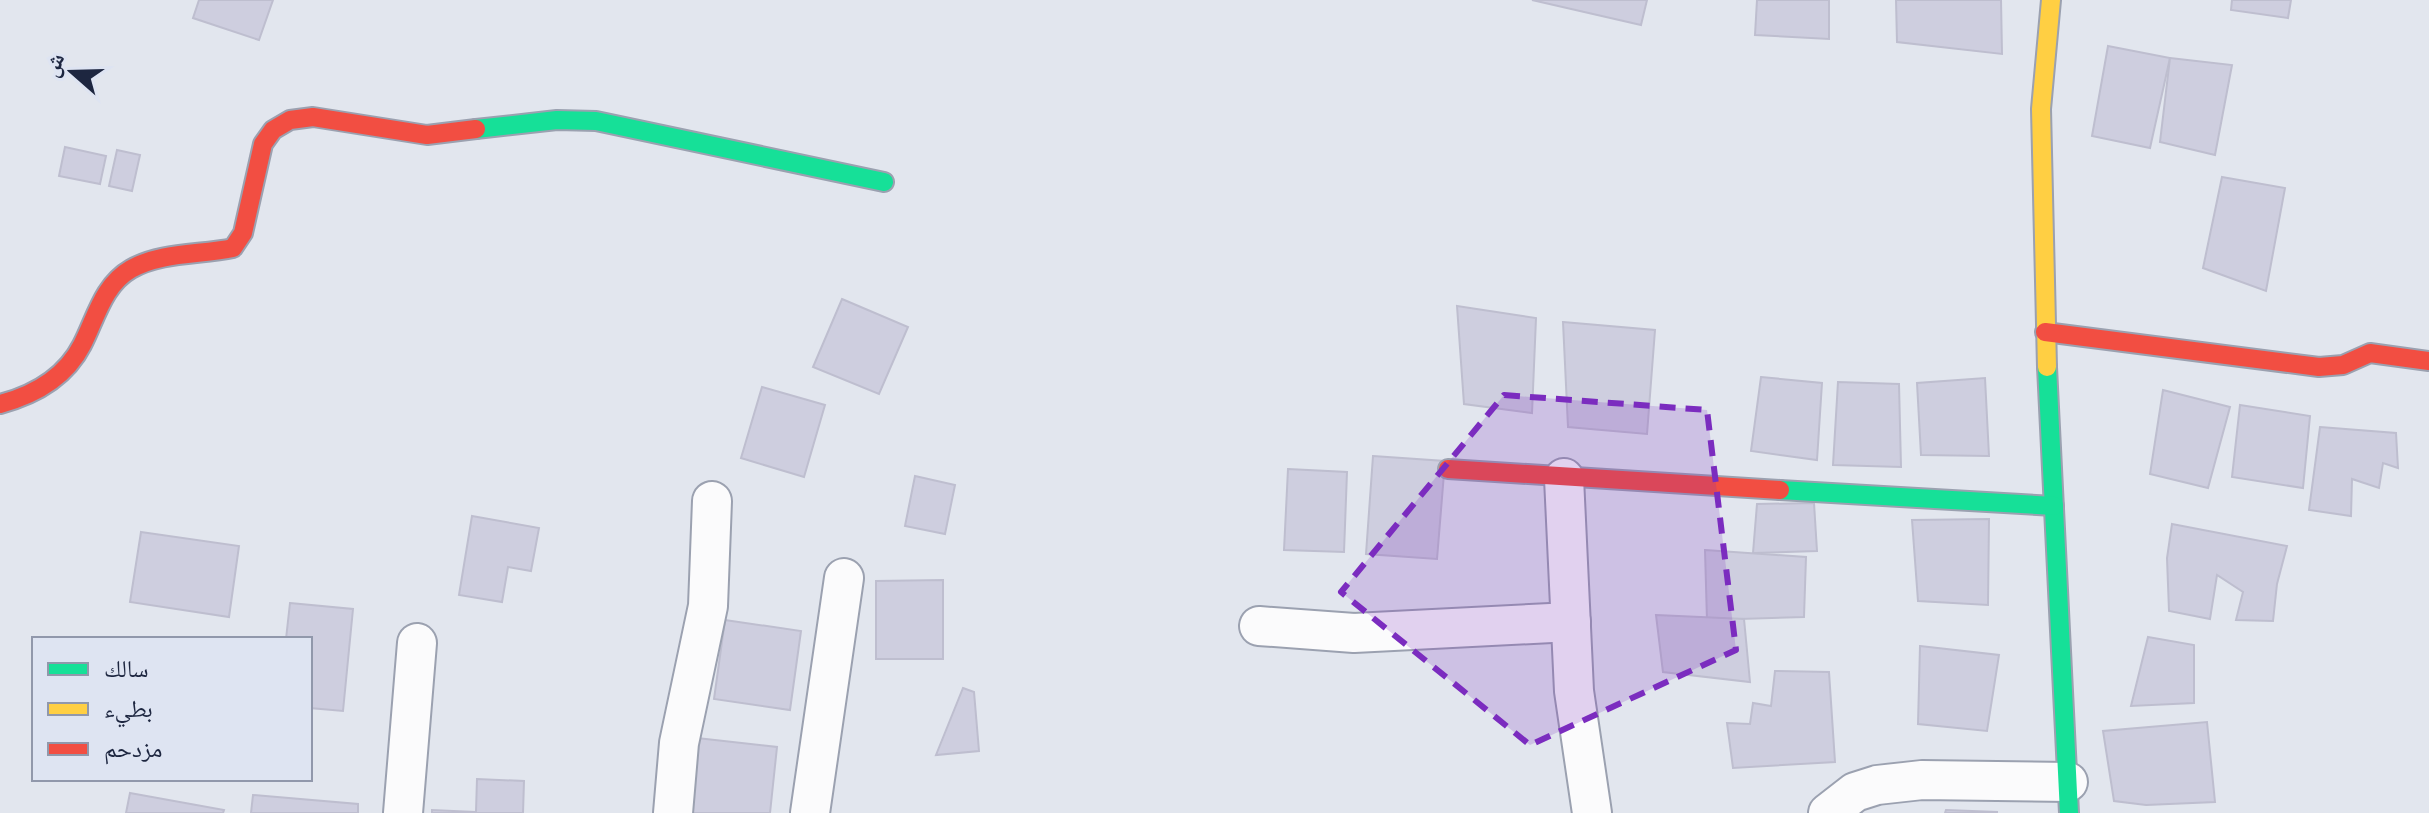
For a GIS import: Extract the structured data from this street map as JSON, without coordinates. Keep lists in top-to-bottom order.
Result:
{
  "legend": ["سالك", "بطيء", "مزدحم"],
  "north": "left"
}
